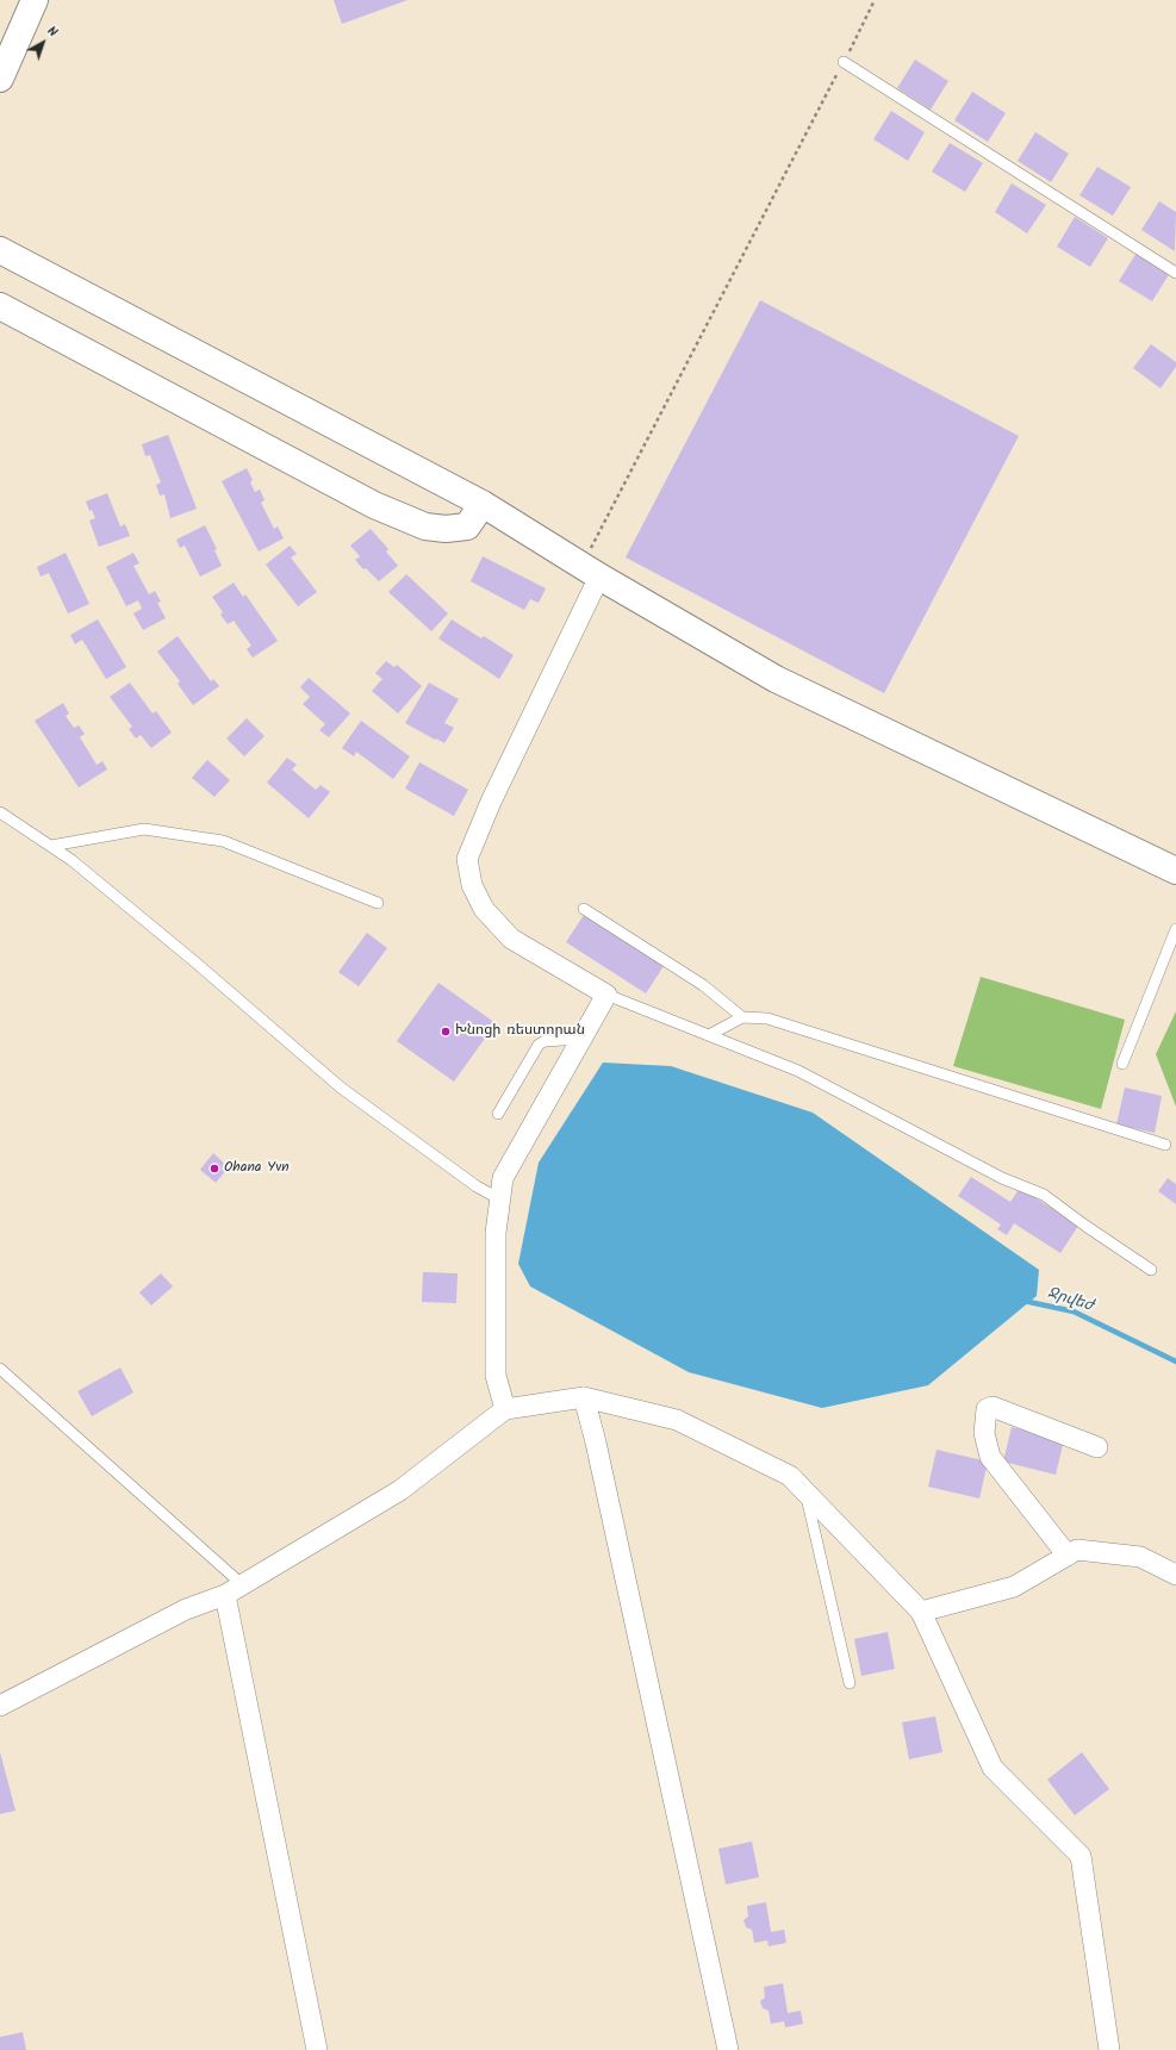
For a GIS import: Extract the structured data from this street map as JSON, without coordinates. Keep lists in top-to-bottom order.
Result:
{
  "water": ["Ջրվեժ"],
  "places": ["Խնոցի ռեստորան", "Ohana Yvn"],
  "north": "top right"
}
